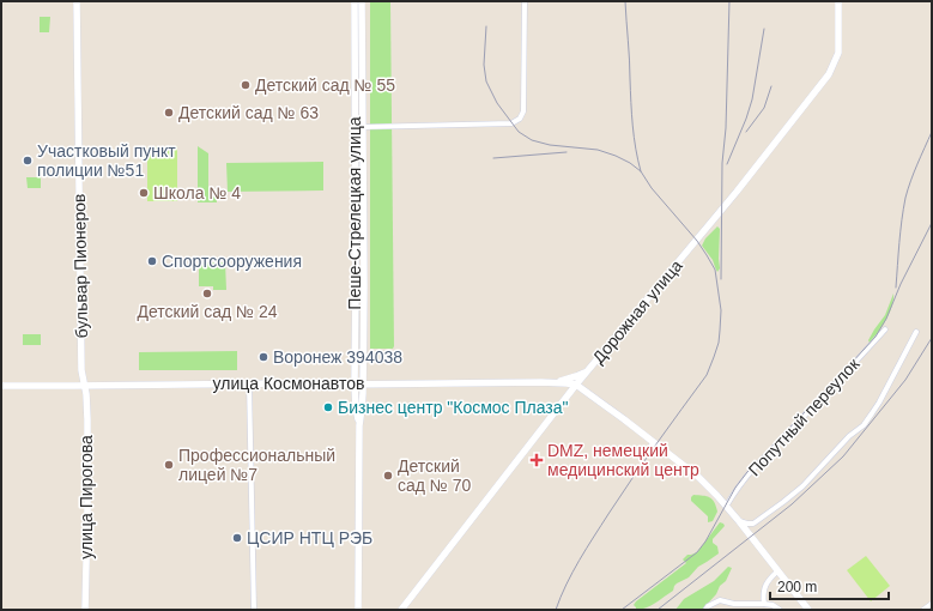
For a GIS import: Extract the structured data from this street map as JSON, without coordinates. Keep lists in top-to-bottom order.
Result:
{
  "streets": {
    "street": [
      "Пеше-Стрелецкая улица",
      "бульвар Пионеров",
      "Дорожная улица",
      "улица Космонавтов",
      "Попутный переулок",
      "улица Пирогова"
    ]
  },
  "crossings": [
    ["Пеше-Стрелецкая улица", "улица Космонавтов"],
    ["бульвар Пионеров", "улица Космонавтов"],
    ["бульвар Пионеров", "улица Пирогова"],
    ["Дорожная улица", "улица Космонавтов"],
    ["улица Космонавтов", "улица Пирогова"]
  ],
  "places": {
    "other": [
      "Детский сад № 55",
      "Детский сад № 63",
      "Участковый пункт полиции №51",
      "Школа № 4",
      "Спортсооружения",
      "Детский сад № 24",
      "Воронеж 394038",
      "Бизнес центр \"Космос Плаза\"",
      "Профессиональный лицей №7",
      "Детский сад № 70",
      "ЦСИР НТЦ РЭБ"
    ],
    "health": ["DMZ, немецкий медицинский центр"]
  },
  "scale_bar": "200 m"
}
